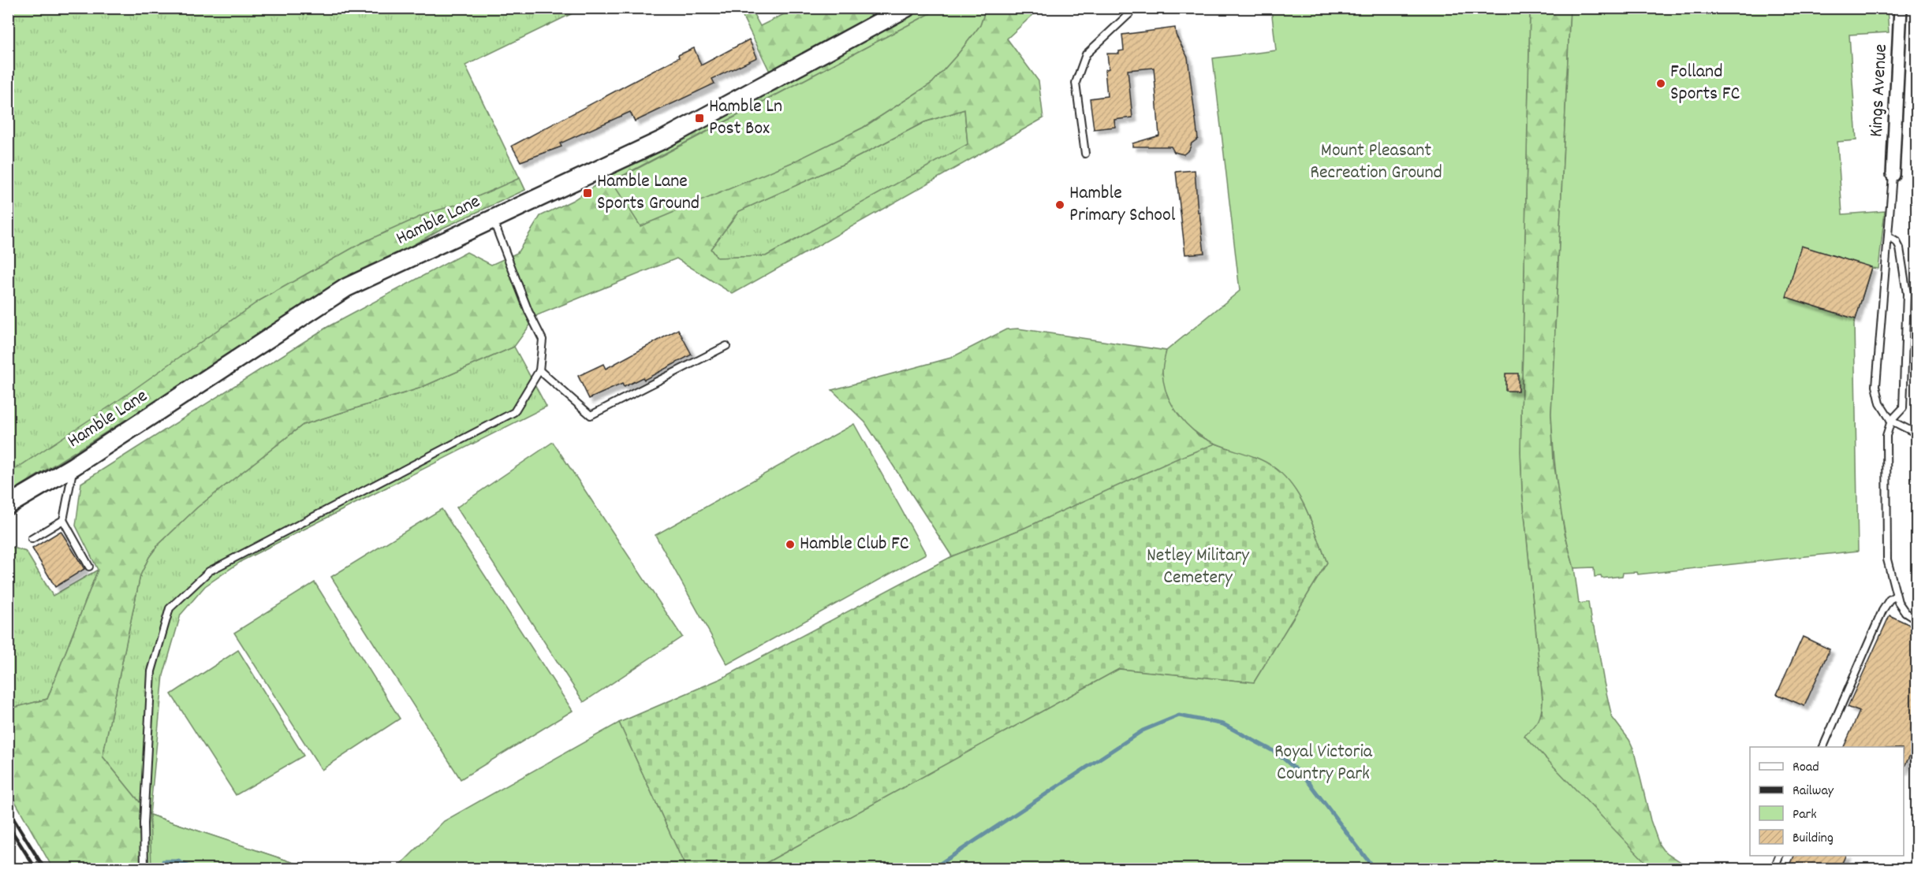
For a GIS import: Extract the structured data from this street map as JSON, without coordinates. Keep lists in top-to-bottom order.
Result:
{
  "streets": {
    "main road": ["Hamble Lane"],
    "street": ["Kings Avenue"]
  },
  "parks": ["Mount Pleasant Recreation Ground", "Netley Military Cemetery", "Royal Victoria Country Park"],
  "places": {
    "other": ["Folland Sports FC", "Hamble Primary School", "Hamble Club FC"],
    "transit": ["Hamble Ln Post Box", "Hamble Lane Sports Ground"]
  },
  "legend": [
    "Road",
    "Railway",
    "Park",
    "Building"
  ]
}
